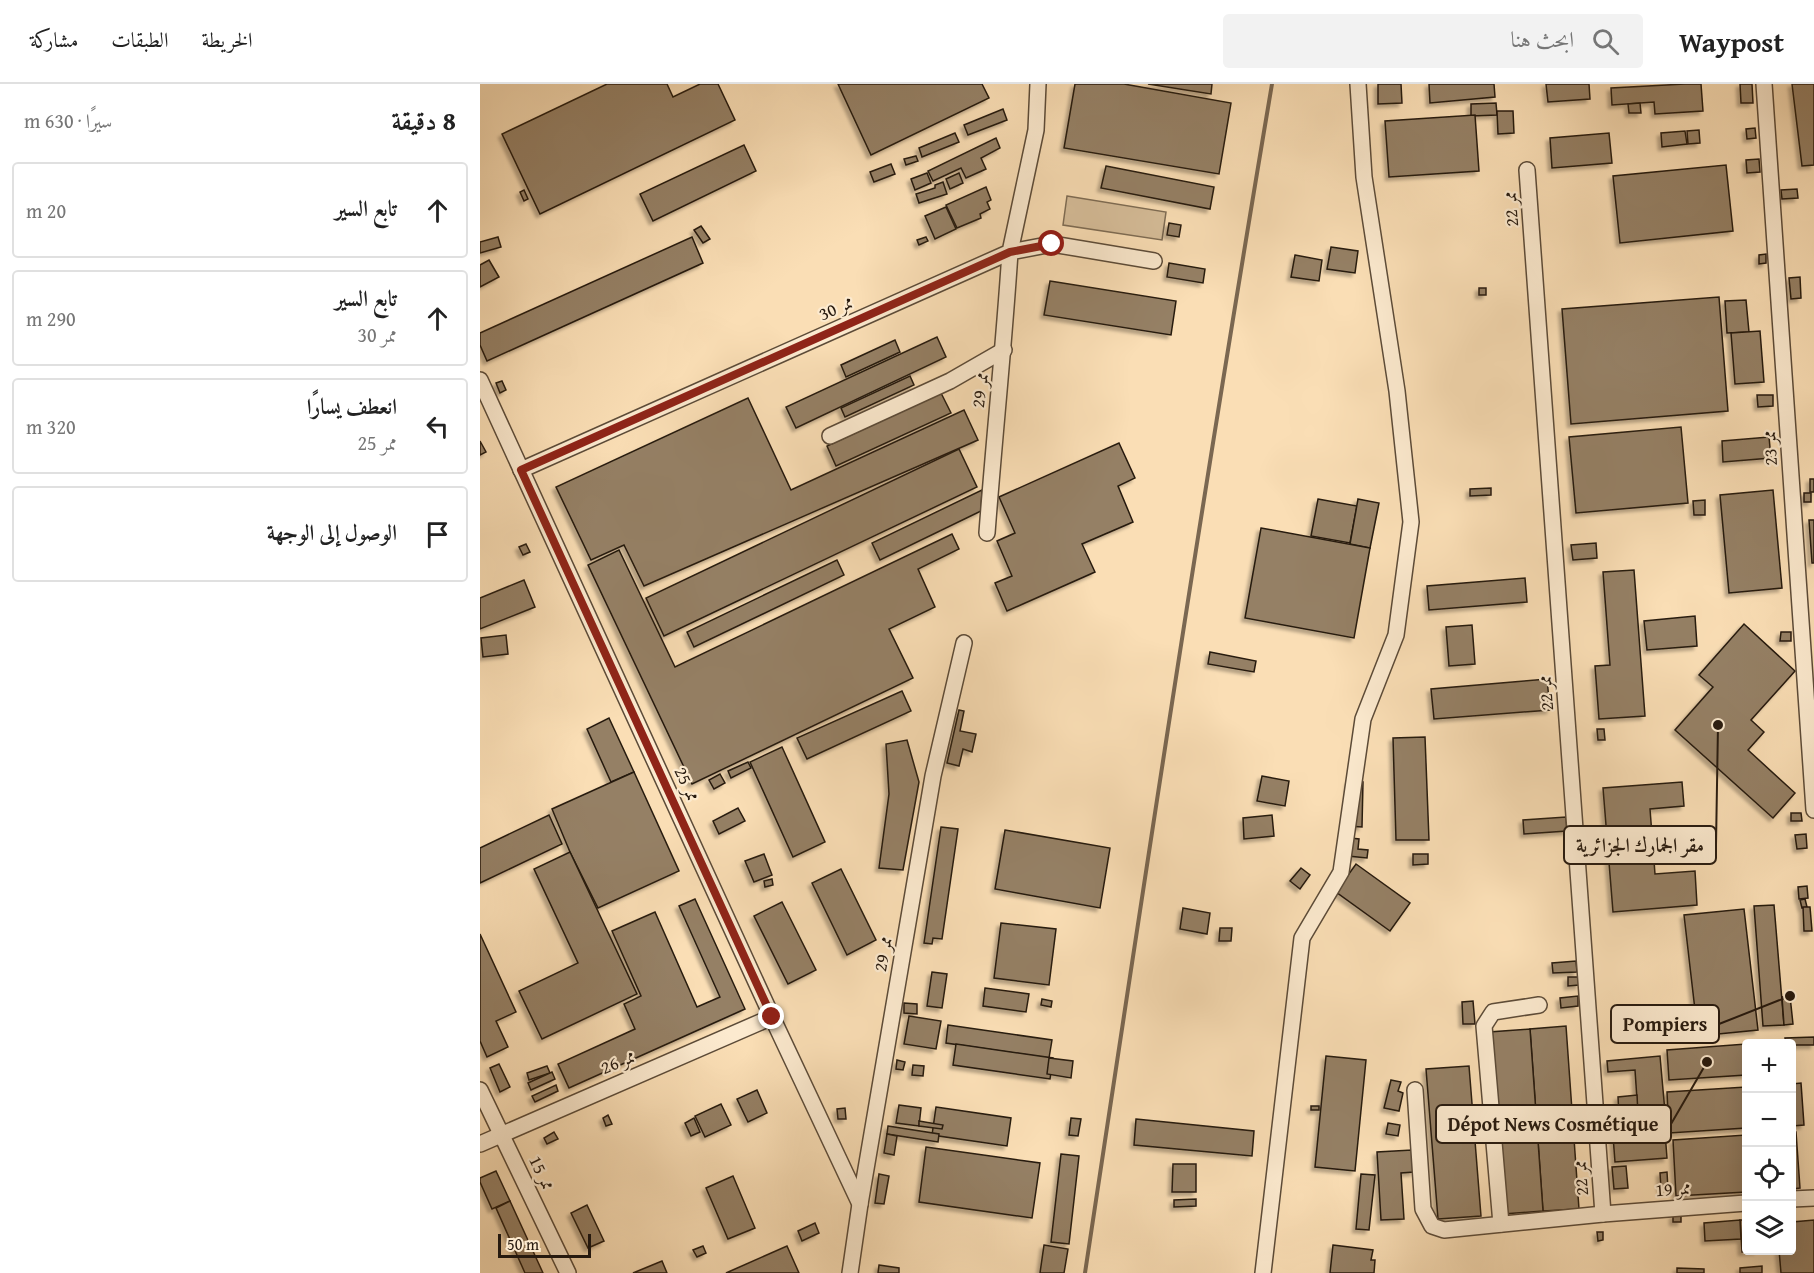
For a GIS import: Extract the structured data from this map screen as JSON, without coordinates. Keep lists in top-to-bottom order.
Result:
{
  "streets": {
    "lane": [
      "ممر 22",
      "ممر 30",
      "ممر 29",
      "ممر 23",
      "ممر 25",
      "ممر 26",
      "ممر 15",
      "ممر 19"
    ]
  },
  "crossings": [
    ["ممر 22", "ممر 19"],
    ["ممر 30", "ممر 29"],
    ["ممر 30", "ممر 25"],
    ["ممر 29", "ممر 25"],
    ["ممر 25", "ممر 26"],
    ["ممر 26", "ممر 15"]
  ],
  "places": ["مقر الجمارك الجزائرية", "Pompiers", "Dépot News Cosmétique"],
  "scale_bar": "50 m",
  "page": {
    "header": "Waypost",
    "search": "ابحث هنا",
    "nav": ["الخريطة", "الطبقات", "مشاركة"],
    "heading": ["8 دقيقة", "سيرًا · 630 m"],
    "list": [
      ["تابع السير", "20 m"],
      ["تابع السير", "ممر 30", "290 m"],
      ["انعطف يسارًا", "ممر 25", "320 m"],
      "الوصول إلى الوجهة"
    ],
    "map_buttons": ["+", "−"],
    "scale": "50 m"
  }
}
